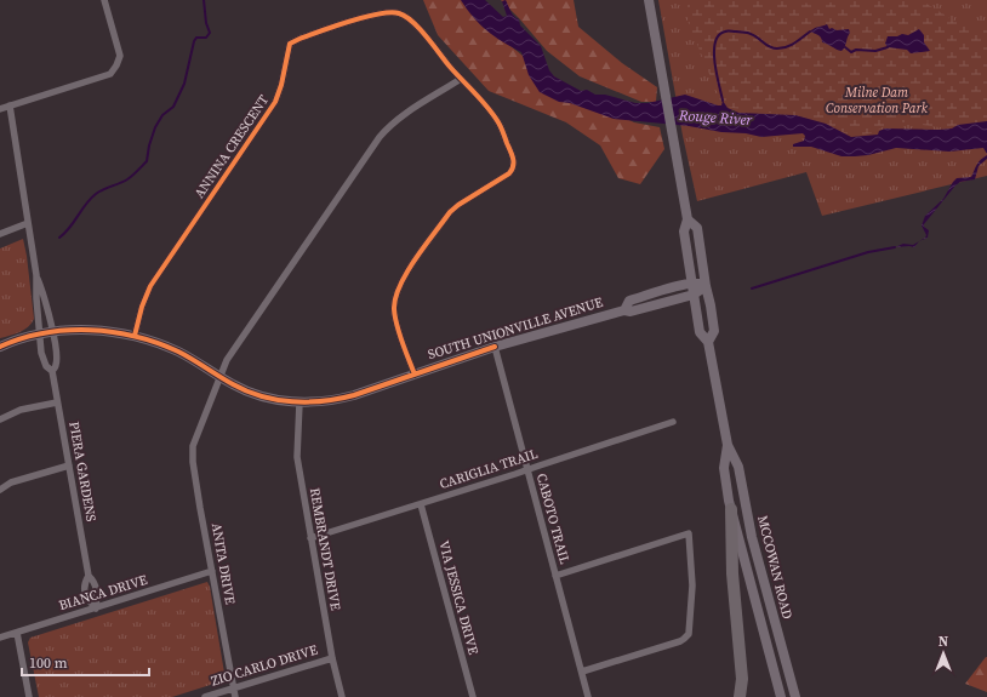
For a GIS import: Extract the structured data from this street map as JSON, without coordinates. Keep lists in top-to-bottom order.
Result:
{
  "streets": {
    "main road": ["SOUTH UNIONVILLE AVENUE", "MCCOWAN ROAD"],
    "street": [
      "ANNINA CRESCENT",
      "CARIGLIA TRAIL",
      "PIERA GARDENS",
      "CABOTO TRAIL",
      "REMBRANDT DRIVE",
      "ANITA DRIVE",
      "BIANCA DRIVE",
      "VIA JESSICA DRIVE",
      "ZIO CARLO DRIVE"
    ]
  },
  "crossings": [
    ["ANNINA CRESCENT", "SOUTH UNIONVILLE AVENUE"],
    ["SOUTH UNIONVILLE AVENUE", "PIERA GARDENS"],
    ["SOUTH UNIONVILLE AVENUE", "CABOTO TRAIL"],
    ["SOUTH UNIONVILLE AVENUE", "REMBRANDT DRIVE"],
    ["SOUTH UNIONVILLE AVENUE", "ANITA DRIVE"],
    ["SOUTH UNIONVILLE AVENUE", "MCCOWAN ROAD"],
    ["CARIGLIA TRAIL", "CABOTO TRAIL"],
    ["CARIGLIA TRAIL", "REMBRANDT DRIVE"],
    ["CARIGLIA TRAIL", "VIA JESSICA DRIVE"],
    ["PIERA GARDENS", "BIANCA DRIVE"],
    ["REMBRANDT DRIVE", "ZIO CARLO DRIVE"],
    ["ANITA DRIVE", "BIANCA DRIVE"],
    ["ANITA DRIVE", "ZIO CARLO DRIVE"]
  ],
  "water": ["Rouge River"],
  "parks": ["Milne Dam Conservation Park"],
  "scale_bar": "100 m",
  "north": "top"
}
